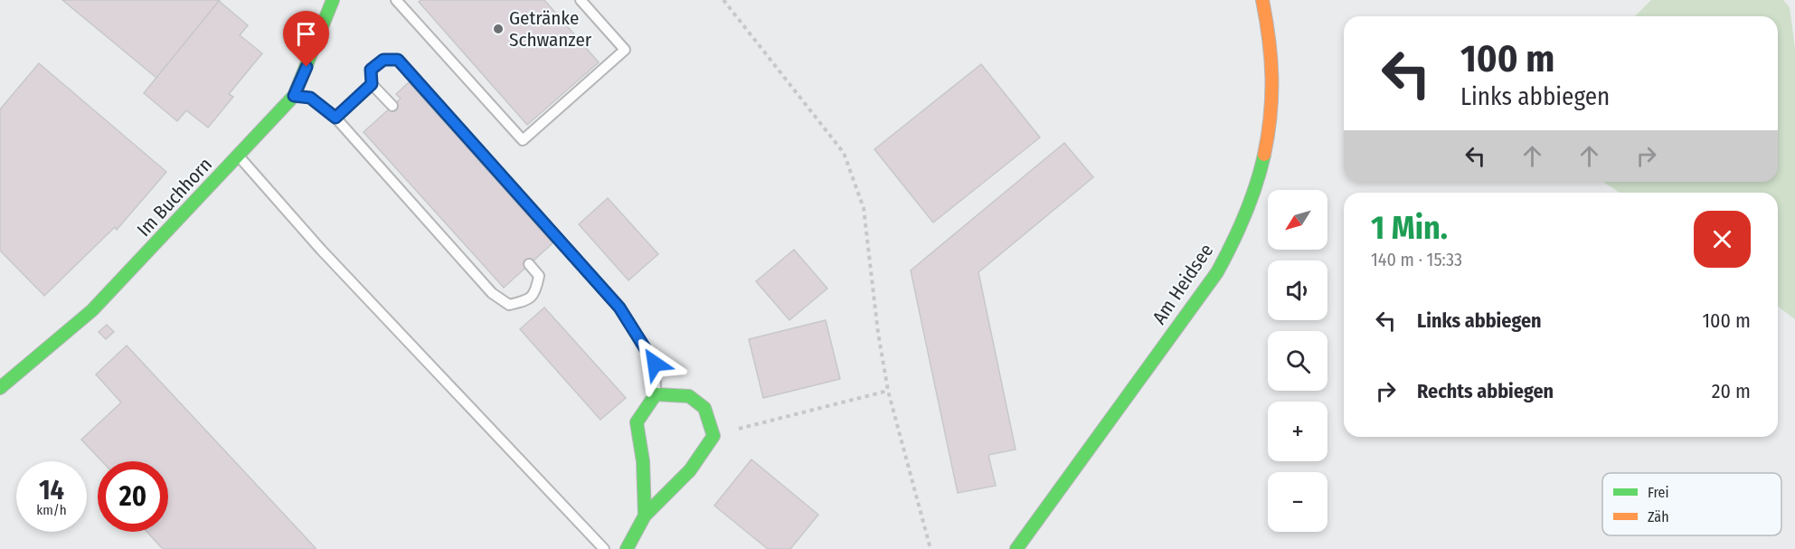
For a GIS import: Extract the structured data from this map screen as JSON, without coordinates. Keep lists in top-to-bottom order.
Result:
{
  "streets": {
    "street": ["Im Buchhorn", "Am Heidsee"]
  },
  "places": ["Getränke Schwanzer"],
  "legend": ["Frei", "Zäh"],
  "north": "bottom left",
  "page": {
    "turn": ["100 m", "Links abbiegen"],
    "map_buttons": ["+", "−"],
    "heading": ["1 Min.", "140 m · 15:33"],
    "list": [
      {
        "name": "Links abbiegen",
        "value": "100 m"
      },
      {
        "name": "Rechts abbiegen",
        "value": "20 m"
      }
    ],
    "speed": "14 km/h",
    "limit": "20"
  }
}
